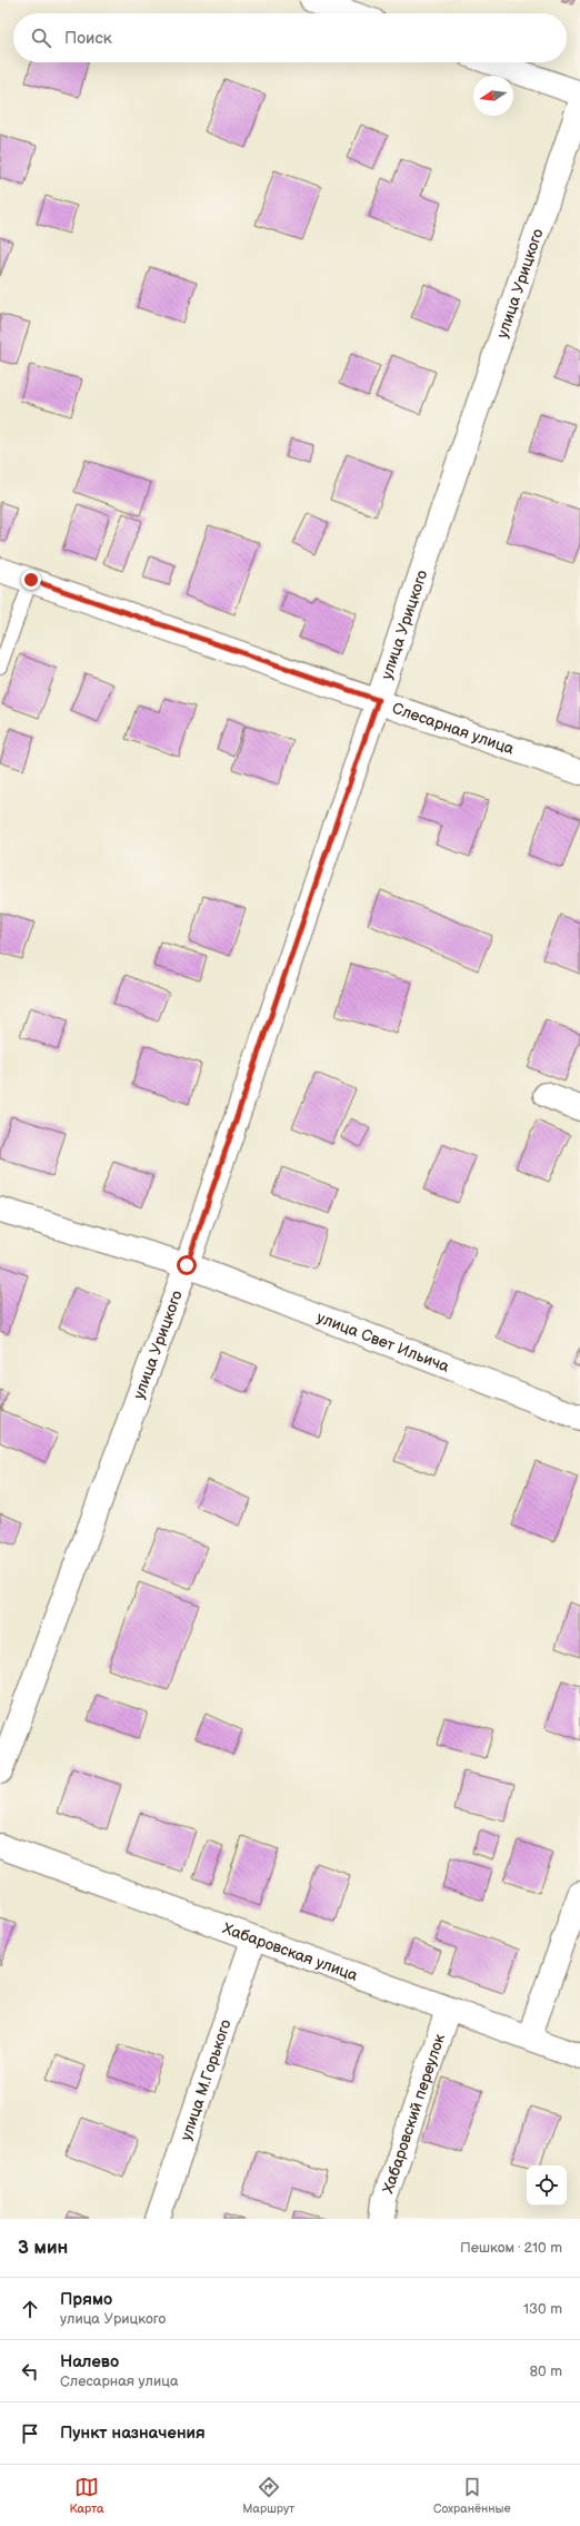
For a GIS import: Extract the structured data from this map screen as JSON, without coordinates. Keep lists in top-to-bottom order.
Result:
{
  "streets": {
    "street": [
      "улица Урицкого",
      "Слесарная улица",
      "улица Свет Ильича",
      "Хабаровская улица",
      "улица М.Горького",
      "Хабаровский переулок"
    ]
  },
  "crossings": [
    ["улица Урицкого", "Слесарная улица"],
    ["улица Урицкого", "улица Свет Ильича"],
    ["Хабаровская улица", "улица М.Горького"],
    ["Хабаровская улица", "Хабаровский переулок"]
  ],
  "north": "left",
  "page": {
    "search": "Поиск",
    "heading": ["3 мин", "Пешком · 210 m"],
    "list": [
      ["Прямо", "улица Урицкого", "130 m"],
      ["Налево", "Слесарная улица", "80 m"],
      "Пункт назначения"
    ],
    "nav": ["Карта", "Маршрут", "Сохранённые"]
  }
}
